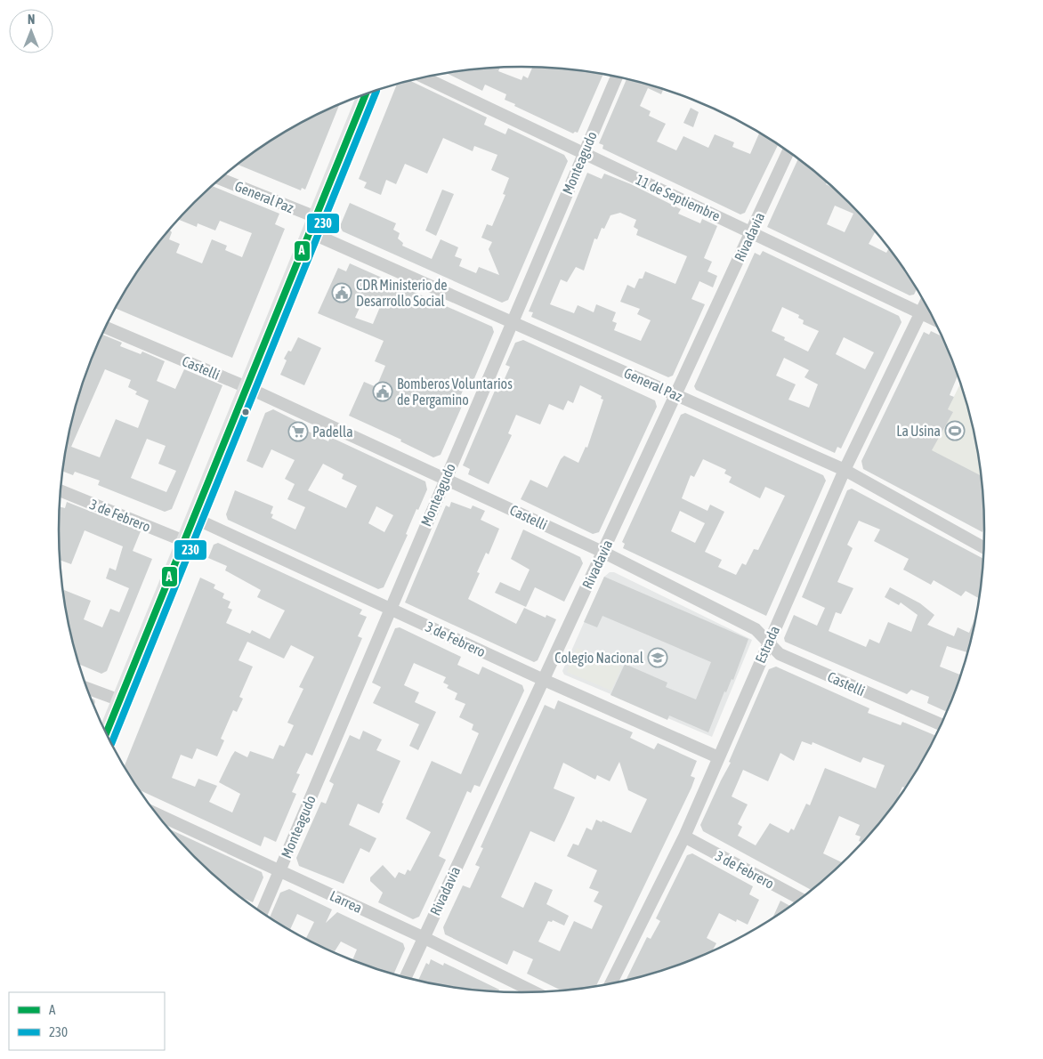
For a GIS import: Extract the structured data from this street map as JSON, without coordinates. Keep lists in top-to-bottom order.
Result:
{
  "streets": {
    "street": [
      "Monteagudo",
      "General Paz",
      "11 de Septiembre",
      "Rivadavia",
      "Castelli",
      "3 de Febrero",
      "Estrada",
      "Larrea"
    ]
  },
  "crossings": [
    ["Monteagudo", "General Paz"],
    ["Monteagudo", "11 de Septiembre"],
    ["Monteagudo", "Castelli"],
    ["Monteagudo", "3 de Febrero"],
    ["Monteagudo", "Larrea"],
    ["General Paz", "Rivadavia"],
    ["General Paz", "Estrada"],
    ["11 de Septiembre", "Rivadavia"],
    ["11 de Septiembre", "Estrada"],
    ["Rivadavia", "Castelli"],
    ["Rivadavia", "3 de Febrero"],
    ["Rivadavia", "Larrea"],
    ["Castelli", "Estrada"],
    ["3 de Febrero", "Estrada"]
  ],
  "places": {
    "public building": ["CDR Ministerio de Desarrollo Social", "Bomberos Voluntarios de Pergamino"],
    "sports": ["La Usina"],
    "supermarket": ["Padella"],
    "school or university": ["Colegio Nacional"]
  },
  "lines": ["transit line 230", "transit line A"],
  "legend": ["A", "230"],
  "north": "top"
}
